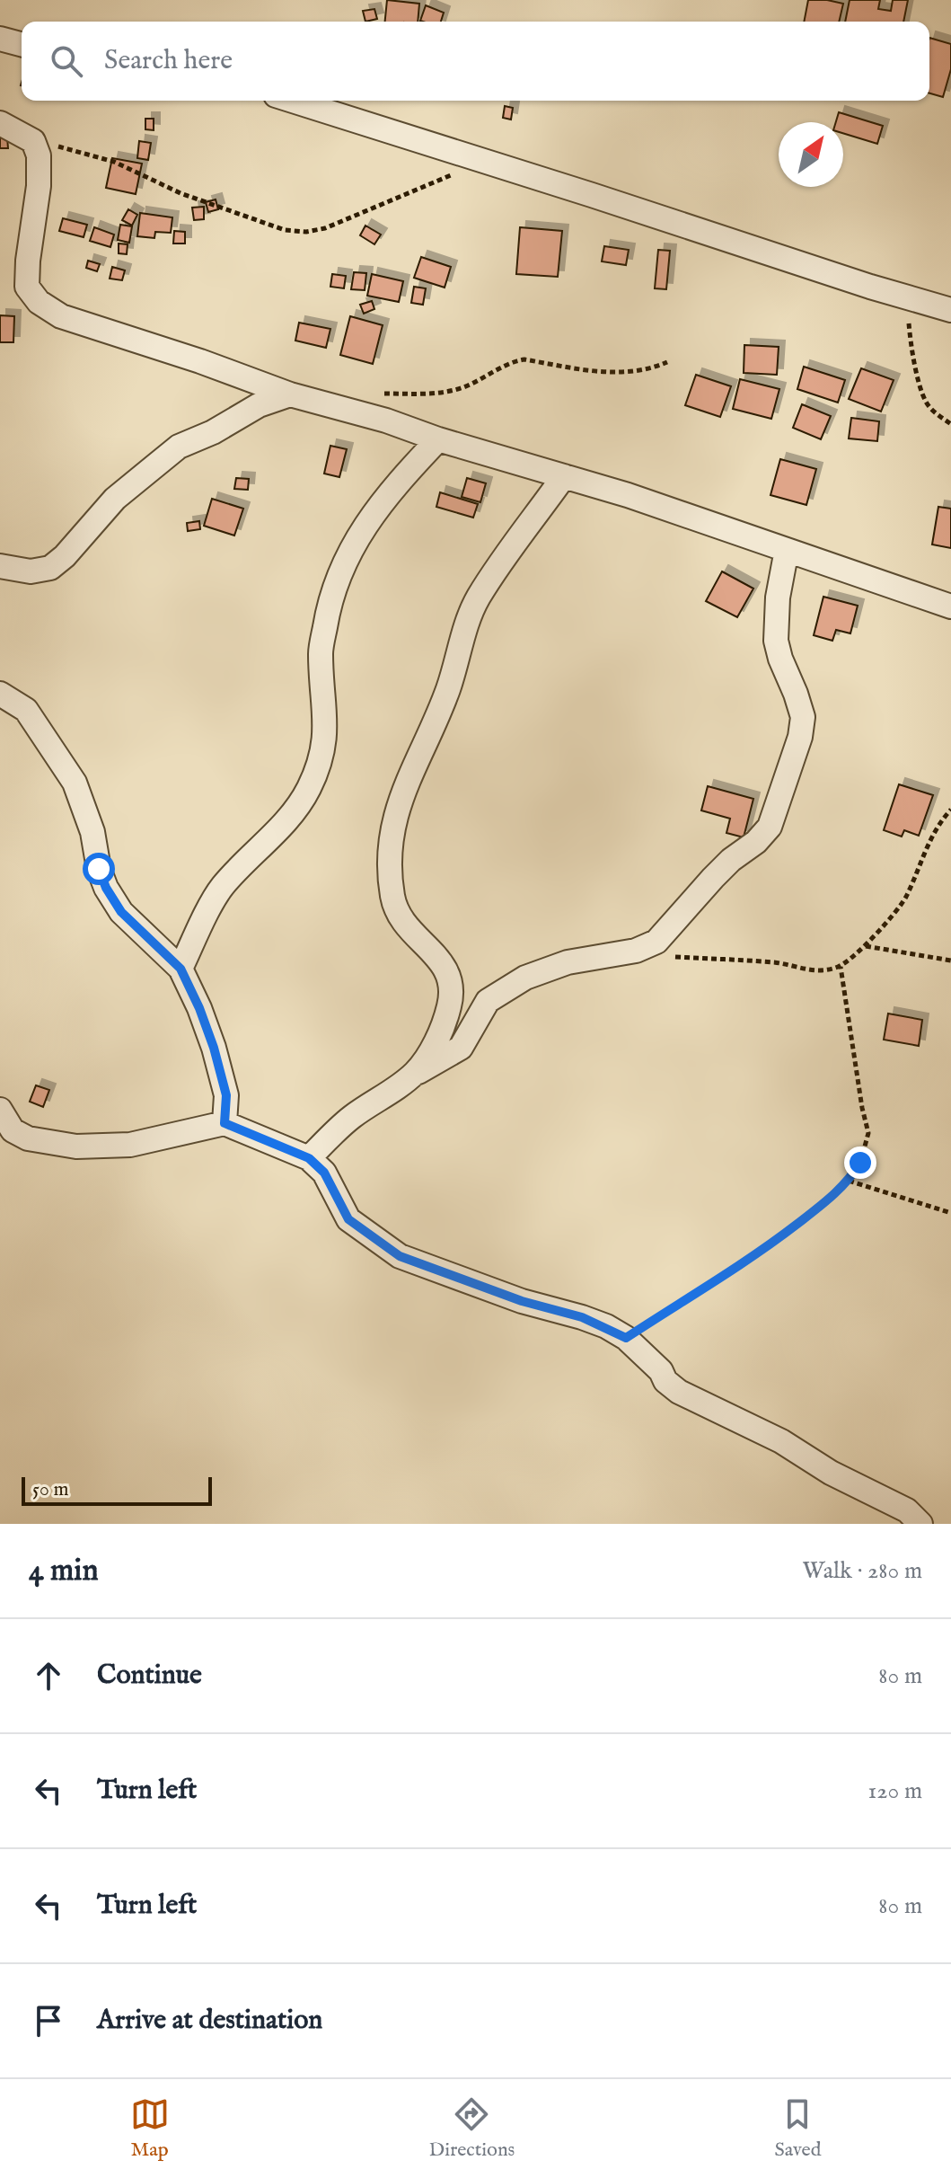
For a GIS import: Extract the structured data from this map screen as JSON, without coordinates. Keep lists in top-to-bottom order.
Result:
{
  "scale_bar": "50 m",
  "north": "top right",
  "page": {
    "search": "Search here",
    "scale": "50 m",
    "heading": ["4 min", "Walk · 280 m"],
    "list": [
      ["Continue", "80 m"],
      ["Turn left", "120 m"],
      ["Turn left", "80 m"],
      "Arrive at destination"
    ],
    "nav": ["Map", "Directions", "Saved"]
  }
}
